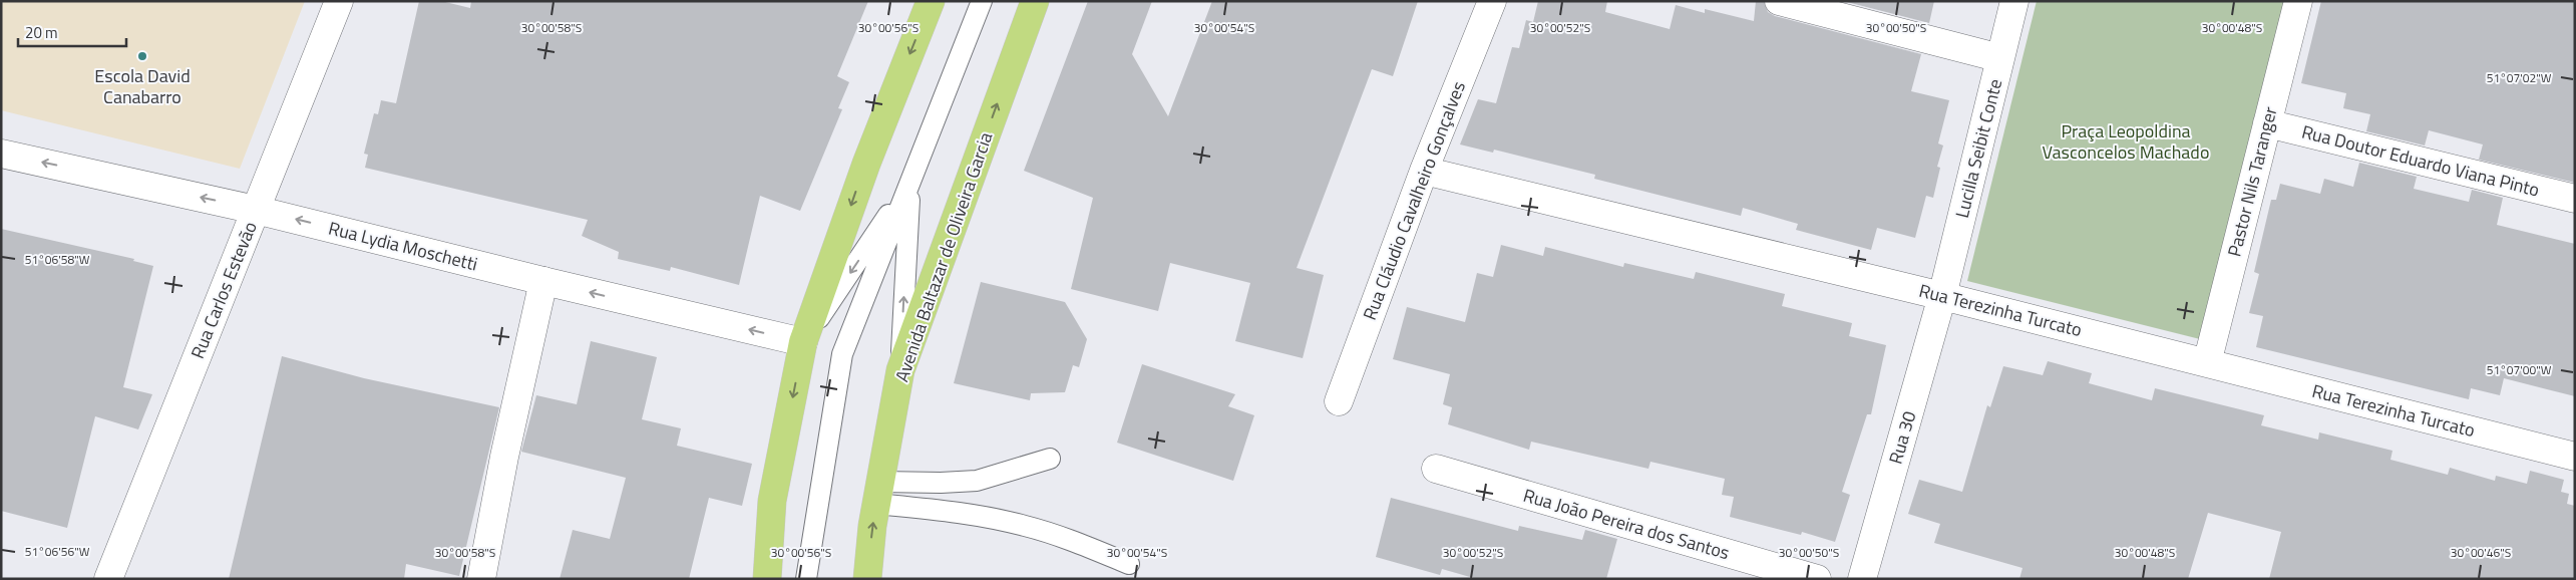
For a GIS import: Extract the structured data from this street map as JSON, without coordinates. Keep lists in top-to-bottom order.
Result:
{
  "streets": {
    "main road": ["Avenida Baltazar de Oliveira Garcia"],
    "street": [
      "Lucilla Seibit Conte",
      "Rua Doutor Eduardo Viana Pinto",
      "Pastor Nils Taranger",
      "Rua Cláudio Cavalheiro Gonçalves",
      "Rua Lydia Moschetti",
      "Rua Carlos Estevão",
      "Rua Terezinha Turcato",
      "Rua 30",
      "Rua João Pereira dos Santos"
    ]
  },
  "crossings": [
    ["Lucilla Seibit Conte", "Rua Terezinha Turcato"],
    ["Lucilla Seibit Conte", "Rua 30"],
    ["Rua Doutor Eduardo Viana Pinto", "Pastor Nils Taranger"],
    ["Pastor Nils Taranger", "Rua Terezinha Turcato"],
    ["Rua Cláudio Cavalheiro Gonçalves", "Rua Terezinha Turcato"],
    ["Rua Lydia Moschetti", "Rua Carlos Estevão"],
    ["Rua Terezinha Turcato", "Rua 30"]
  ],
  "one_way": ["Rua Lydia Moschetti"],
  "parks": ["Praça Leopoldina Vasconcelos Machado"],
  "places": ["Escola David Canabarro"],
  "scale_bar": "20 m",
  "coordinates": [
    "30°00'58\"S",
    "30°00'56\"S",
    "30°00'54\"S",
    "30°00'52\"S",
    "30°00'50\"S",
    "30°00'48\"S",
    "51°07'02\"W",
    "51°06'58\"W",
    "51°07'00\"W",
    "51°06'56\"W",
    "30°00'46\"S"
  ]
}
